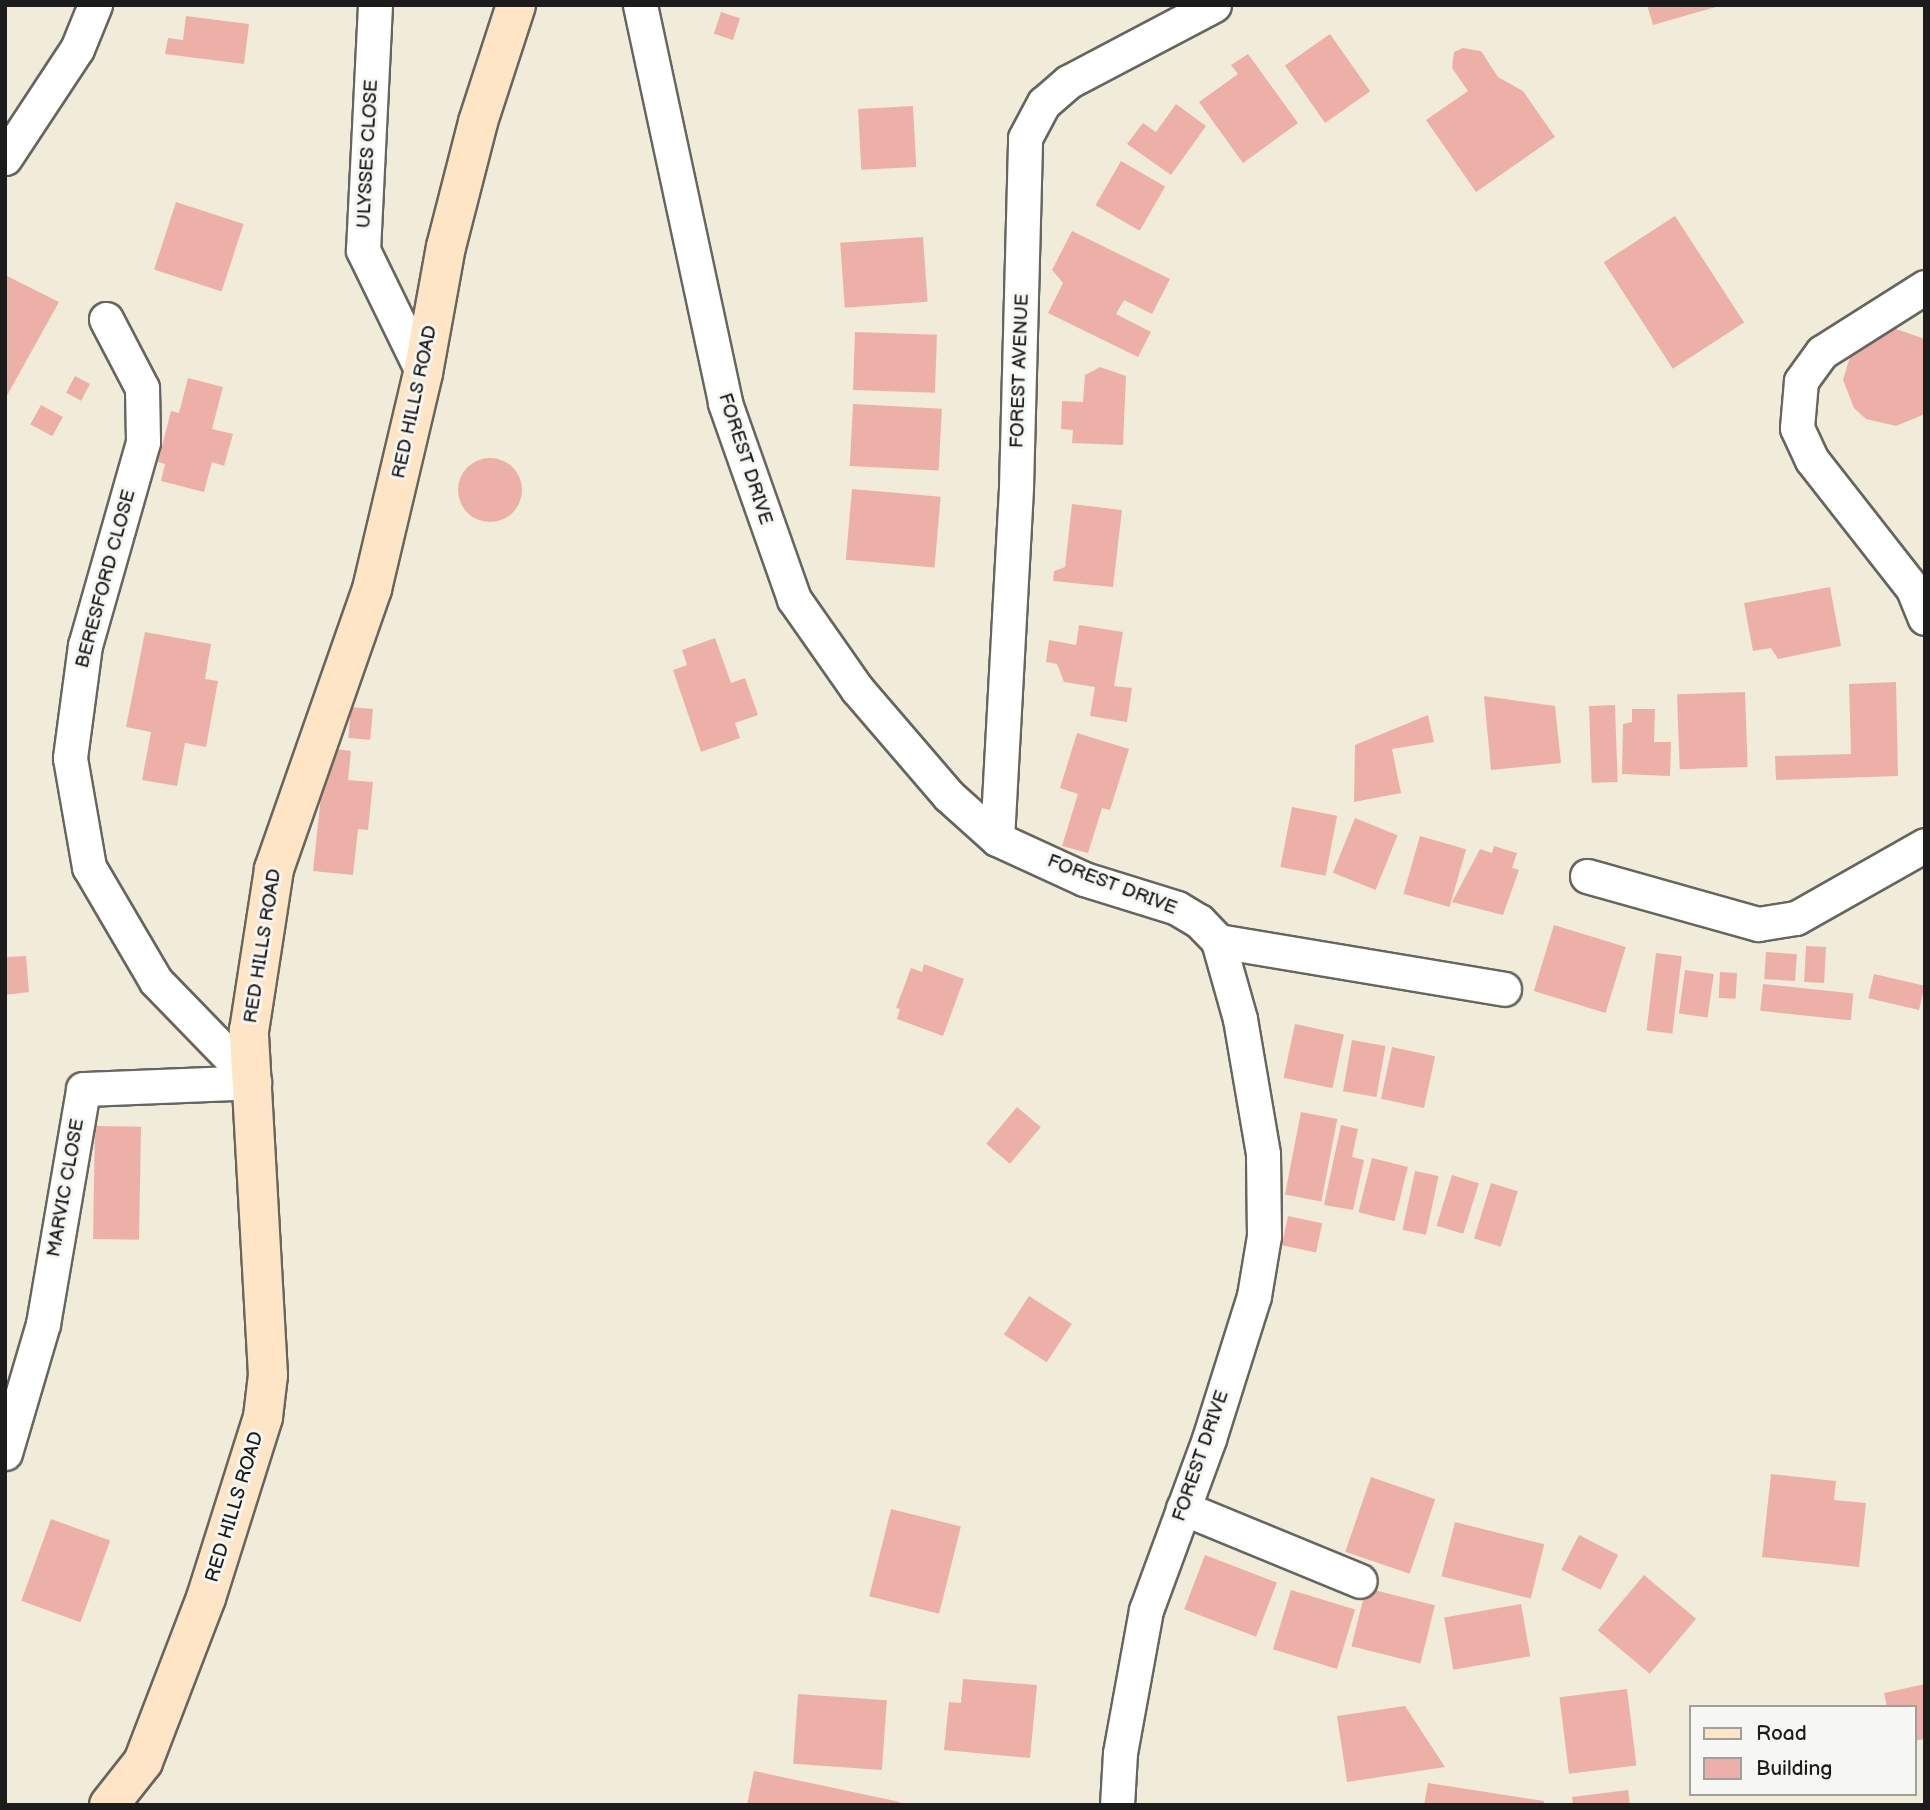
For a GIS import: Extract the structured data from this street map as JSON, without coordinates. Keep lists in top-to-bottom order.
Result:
{
  "streets": {
    "main road": ["RED HILLS ROAD"],
    "street": [
      "ULYSSES CLOSE",
      "FOREST AVENUE",
      "FOREST DRIVE",
      "BERESFORD CLOSE",
      "MARVIC CLOSE"
    ]
  },
  "crossings": [
    ["ULYSSES CLOSE", "RED HILLS ROAD"],
    ["FOREST AVENUE", "FOREST DRIVE"],
    ["RED HILLS ROAD", "BERESFORD CLOSE"],
    ["RED HILLS ROAD", "MARVIC CLOSE"],
    ["BERESFORD CLOSE", "MARVIC CLOSE"]
  ],
  "legend": ["Road", "Building"]
}
